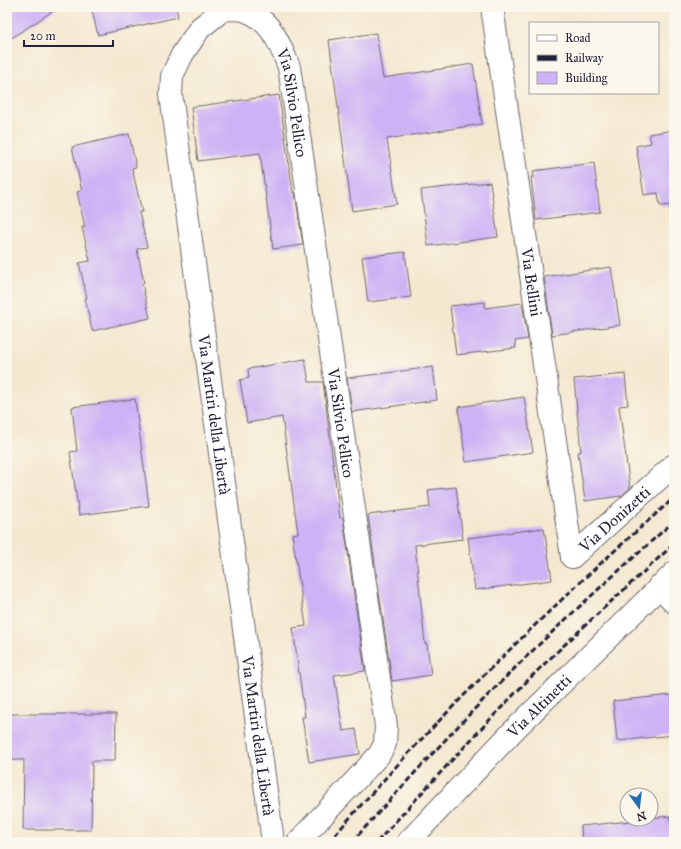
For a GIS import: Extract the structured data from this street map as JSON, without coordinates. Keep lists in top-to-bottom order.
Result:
{
  "streets": {
    "street": [
      "Via Silvio Pellico",
      "Via Bellini",
      "Via Martiri della Libertà",
      "Via Donizetti",
      "Via Altinetti"
    ]
  },
  "crossings": [
    ["Via Silvio Pellico", "Via Martiri della Libertà"],
    ["Via Bellini", "Via Donizetti"]
  ],
  "legend": ["Road", "Railway", "Building"],
  "scale_bar": "20 m",
  "north": "bottom"
}
